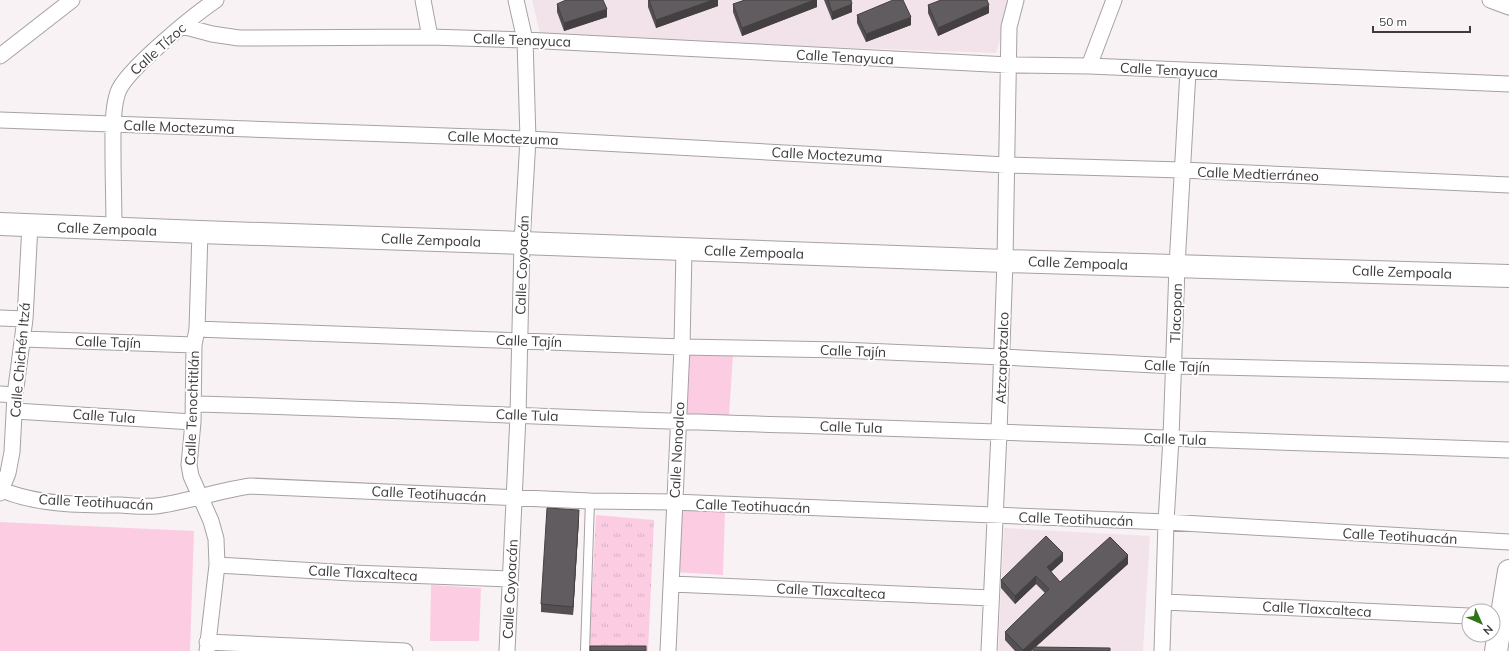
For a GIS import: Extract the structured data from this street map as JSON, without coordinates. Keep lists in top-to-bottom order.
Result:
{
  "streets": {
    "street": [
      "Calle Tenayuca",
      "Calle Tízoc",
      "Calle Moctezuma",
      "Calle Medtierráneo",
      "Calle Zempoala",
      "Calle Coyoacán",
      "Tlacopan",
      "Calle Tajín",
      "Atzcapotzalco",
      "Calle Chichén Itzá",
      "Calle Tenochtitlán",
      "Calle Tula",
      "Calle Nonoalco",
      "Calle Teotihuacán",
      "Calle Tlaxcalteca"
    ]
  },
  "crossings": [
    ["Calle Tenayuca", "Calle Tízoc"],
    ["Calle Tenayuca", "Calle Coyoacán"],
    ["Calle Tenayuca", "Tlacopan"],
    ["Calle Tenayuca", "Atzcapotzalco"],
    ["Calle Tízoc", "Calle Moctezuma"],
    ["Calle Tízoc", "Calle Zempoala"],
    ["Calle Moctezuma", "Calle Medtierráneo"],
    ["Calle Moctezuma", "Calle Coyoacán"],
    ["Calle Moctezuma", "Atzcapotzalco"],
    ["Calle Medtierráneo", "Tlacopan"],
    ["Calle Medtierráneo", "Atzcapotzalco"],
    ["Calle Zempoala", "Calle Coyoacán"],
    ["Calle Zempoala", "Tlacopan"],
    ["Calle Zempoala", "Atzcapotzalco"],
    ["Calle Zempoala", "Calle Chichén Itzá"],
    ["Calle Zempoala", "Calle Tenochtitlán"],
    ["Calle Zempoala", "Calle Nonoalco"],
    ["Calle Coyoacán", "Calle Tajín"],
    ["Calle Coyoacán", "Calle Tula"],
    ["Calle Coyoacán", "Calle Teotihuacán"],
    ["Calle Coyoacán", "Calle Tlaxcalteca"],
    ["Tlacopan", "Calle Tajín"],
    ["Tlacopan", "Calle Tula"],
    ["Tlacopan", "Calle Teotihuacán"],
    ["Tlacopan", "Calle Tlaxcalteca"],
    ["Calle Tajín", "Atzcapotzalco"],
    ["Calle Tajín", "Calle Chichén Itzá"],
    ["Calle Tajín", "Calle Tenochtitlán"],
    ["Calle Tajín", "Calle Nonoalco"],
    ["Atzcapotzalco", "Calle Tula"],
    ["Atzcapotzalco", "Calle Teotihuacán"],
    ["Atzcapotzalco", "Calle Tlaxcalteca"],
    ["Calle Chichén Itzá", "Calle Tula"],
    ["Calle Chichén Itzá", "Calle Teotihuacán"],
    ["Calle Tenochtitlán", "Calle Tula"],
    ["Calle Tenochtitlán", "Calle Teotihuacán"],
    ["Calle Tenochtitlán", "Calle Tlaxcalteca"],
    ["Calle Tula", "Calle Nonoalco"],
    ["Calle Nonoalco", "Calle Teotihuacán"],
    ["Calle Nonoalco", "Calle Tlaxcalteca"]
  ],
  "scale_bar": "50 m",
  "north": "bottom right"
}
